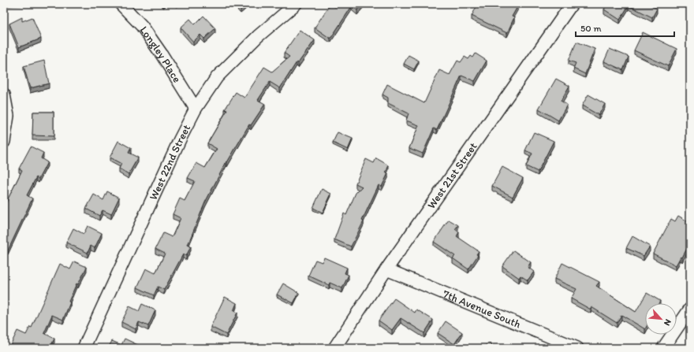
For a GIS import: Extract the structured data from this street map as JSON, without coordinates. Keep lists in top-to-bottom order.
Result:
{
  "streets": {
    "street": [
      "Longley Place",
      "West 22nd Street",
      "West 21st Street",
      "7th Avenue South"
    ]
  },
  "crossings": [
    ["Longley Place", "West 22nd Street"],
    ["West 21st Street", "7th Avenue South"]
  ],
  "scale_bar": "50 m",
  "north": "bottom right"
}
